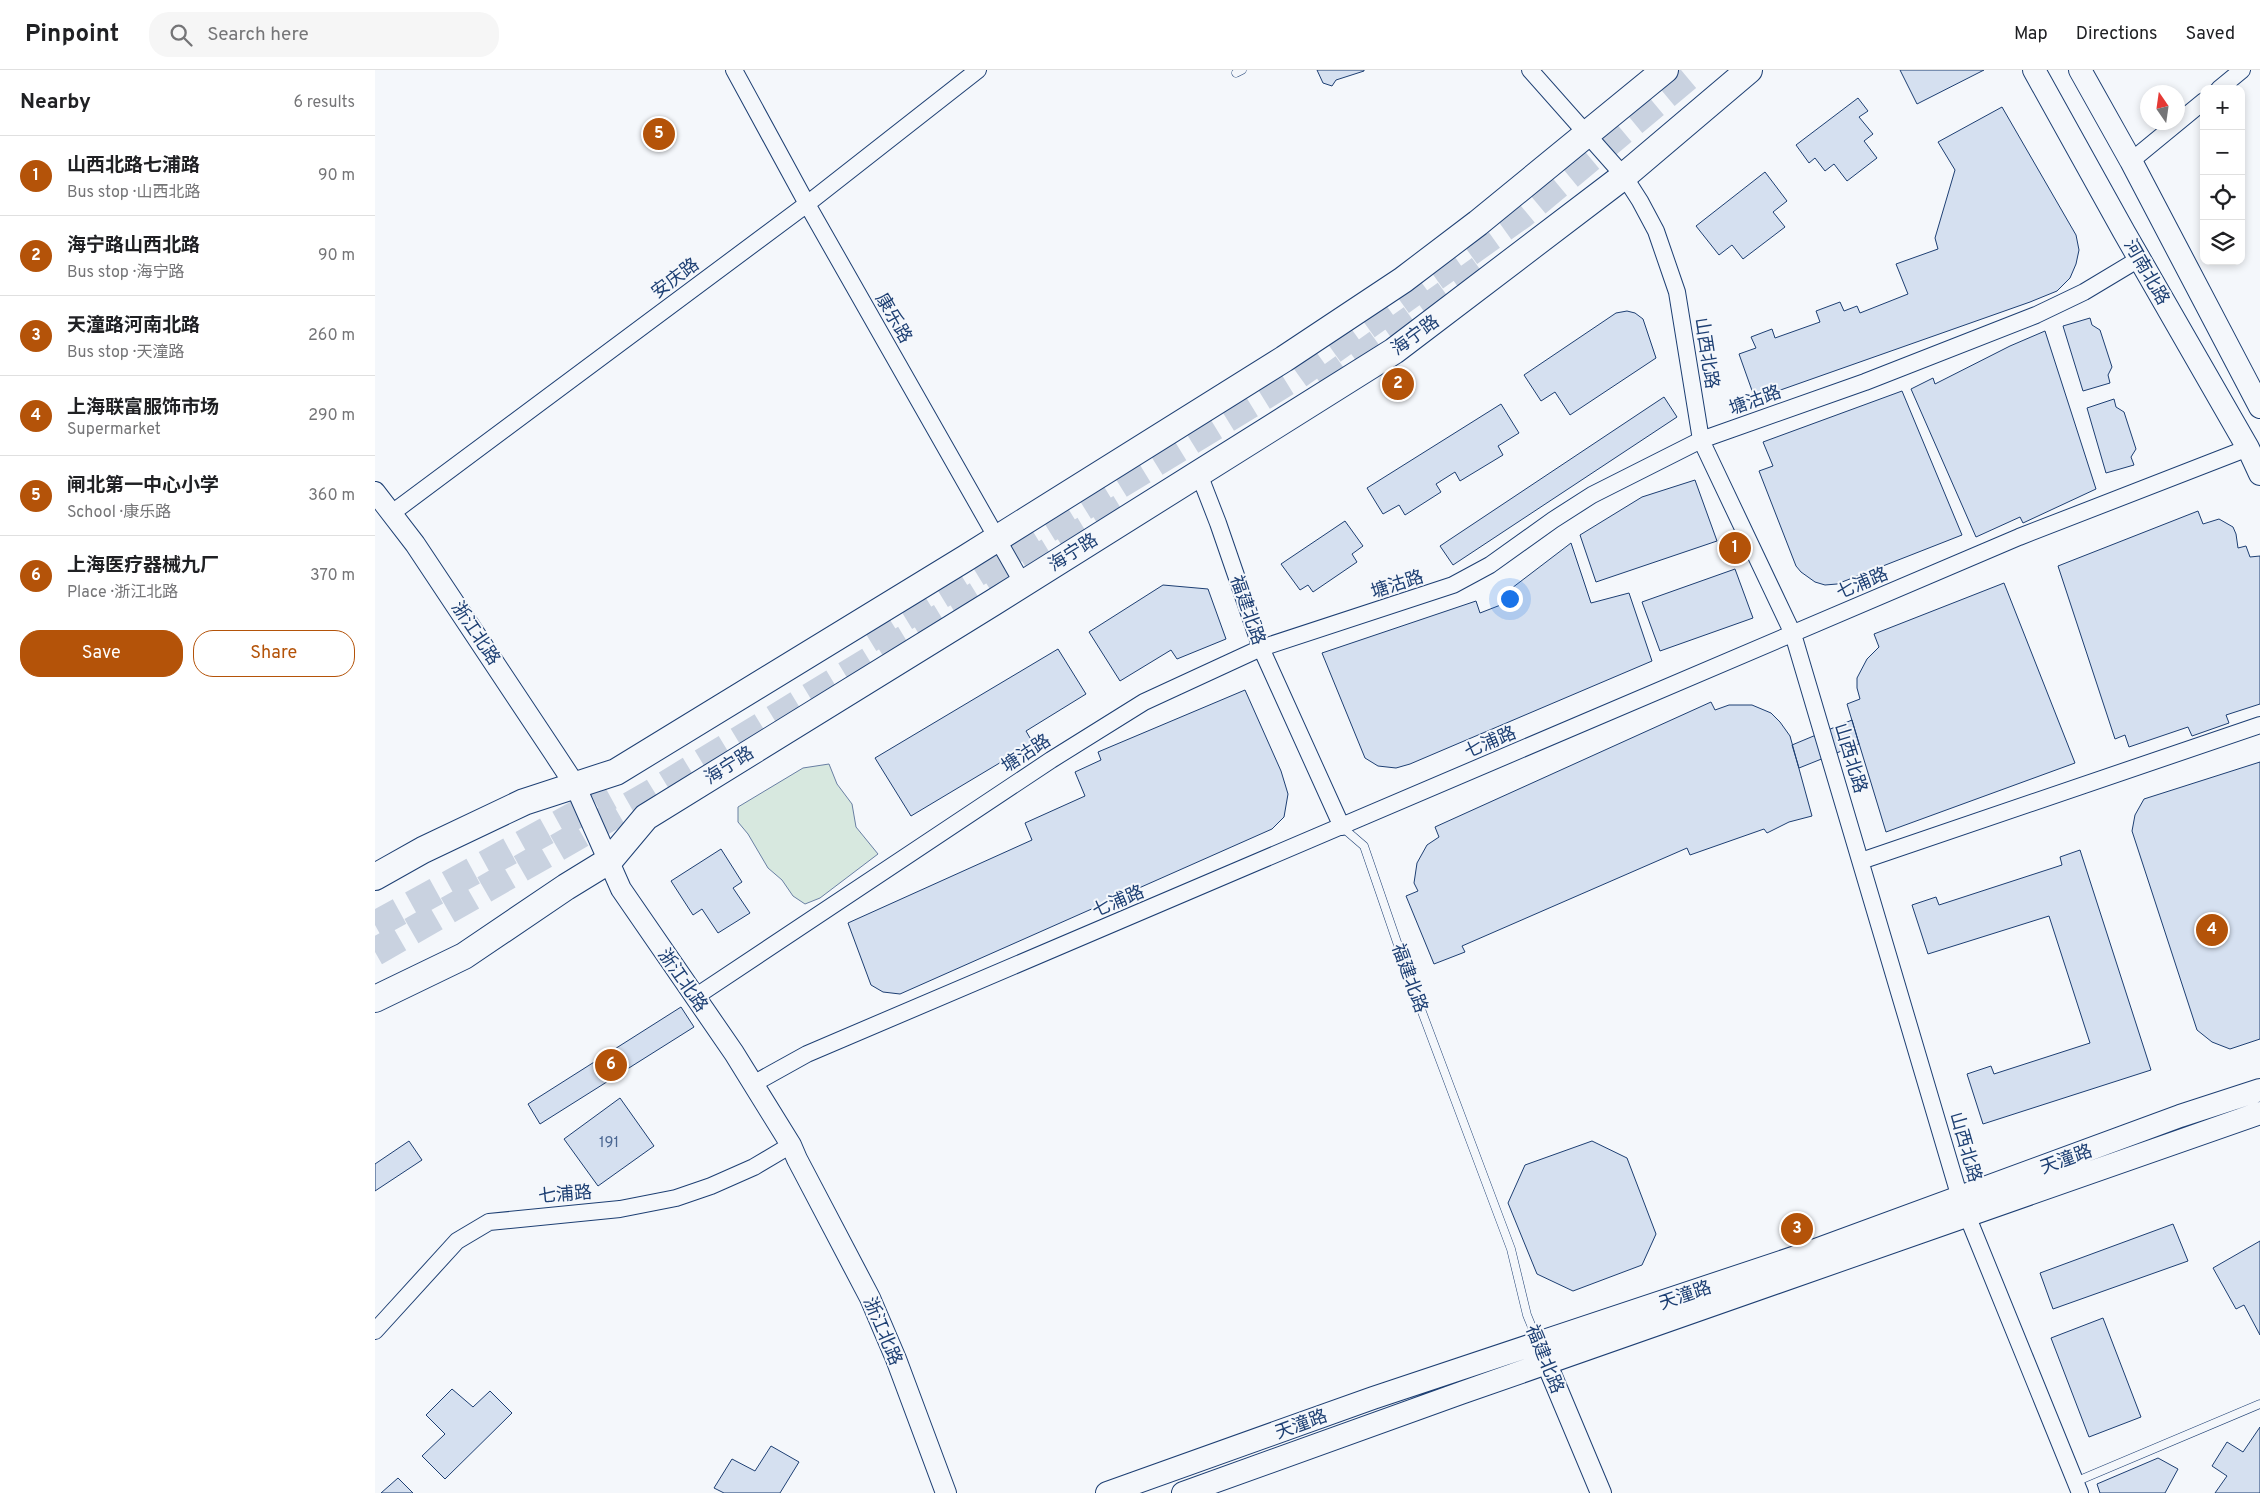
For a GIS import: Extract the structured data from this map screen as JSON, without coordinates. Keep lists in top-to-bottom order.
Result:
{
  "streets": {
    "main road": ["河南北路", "海宁路", "天潼路"],
    "street": [
      "安庆路",
      "康乐路",
      "山西北路",
      "塘沽路",
      "七浦路",
      "福建北路",
      "浙江北路"
    ]
  },
  "crossings": [
    ["河南北路", "塘沽路"],
    ["河南北路", "七浦路"],
    ["安庆路", "康乐路"],
    ["安庆路", "浙江北路"],
    ["康乐路", "海宁路"],
    ["海宁路", "山西北路"],
    ["海宁路", "福建北路"],
    ["海宁路", "浙江北路"],
    ["山西北路", "塘沽路"],
    ["山西北路", "七浦路"],
    ["山西北路", "天潼路"],
    ["塘沽路", "福建北路"],
    ["塘沽路", "浙江北路"],
    ["七浦路", "福建北路"],
    ["七浦路", "浙江北路"],
    ["福建北路", "天潼路"]
  ],
  "house_numbers": ["191"],
  "north": "top",
  "page": {
    "header": "Pinpoint",
    "search": "Search here",
    "nav": ["Map", "Directions", "Saved"],
    "heading": ["Nearby", "6 results"],
    "map_buttons": ["+", "−"],
    "pins": [
      "5",
      "2",
      "1",
      "4",
      "6",
      "3"
    ],
    "list": [
      {
        "mark": "1",
        "name": "山西北路七浦路",
        "note": "Bus stop · 山西北路",
        "value": "90 m"
      },
      {
        "mark": "2",
        "name": "海宁路山西北路",
        "note": "Bus stop · 海宁路",
        "value": "90 m"
      },
      {
        "mark": "3",
        "name": "天潼路河南北路",
        "note": "Bus stop · 天潼路",
        "value": "260 m"
      },
      {
        "mark": "4",
        "name": "上海联富服饰市场",
        "note": "Supermarket",
        "value": "290 m"
      },
      {
        "mark": "5",
        "name": "闸北第一中心小学",
        "note": "School · 康乐路",
        "value": "360 m"
      },
      {
        "mark": "6",
        "name": "上海医疗器械九厂",
        "note": "Place · 浙江北路",
        "value": "370 m"
      }
    ],
    "buttons": ["Save", "Share"]
  }
}
